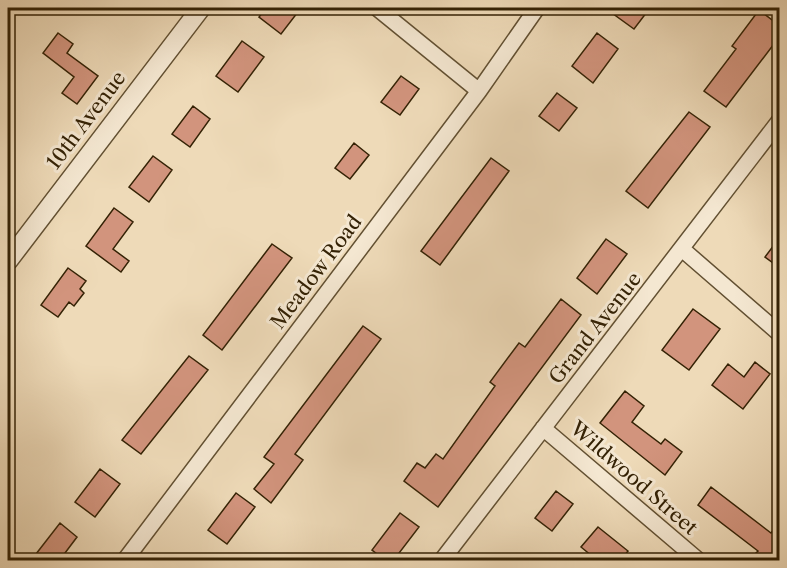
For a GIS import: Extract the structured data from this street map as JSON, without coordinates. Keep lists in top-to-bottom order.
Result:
{
  "streets": {
    "street": [
      "10th Avenue",
      "Meadow Road",
      "Grand Avenue",
      "Wildwood Street"
    ]
  },
  "crossings": [
    ["Grand Avenue", "Wildwood Street"]
  ]
}
